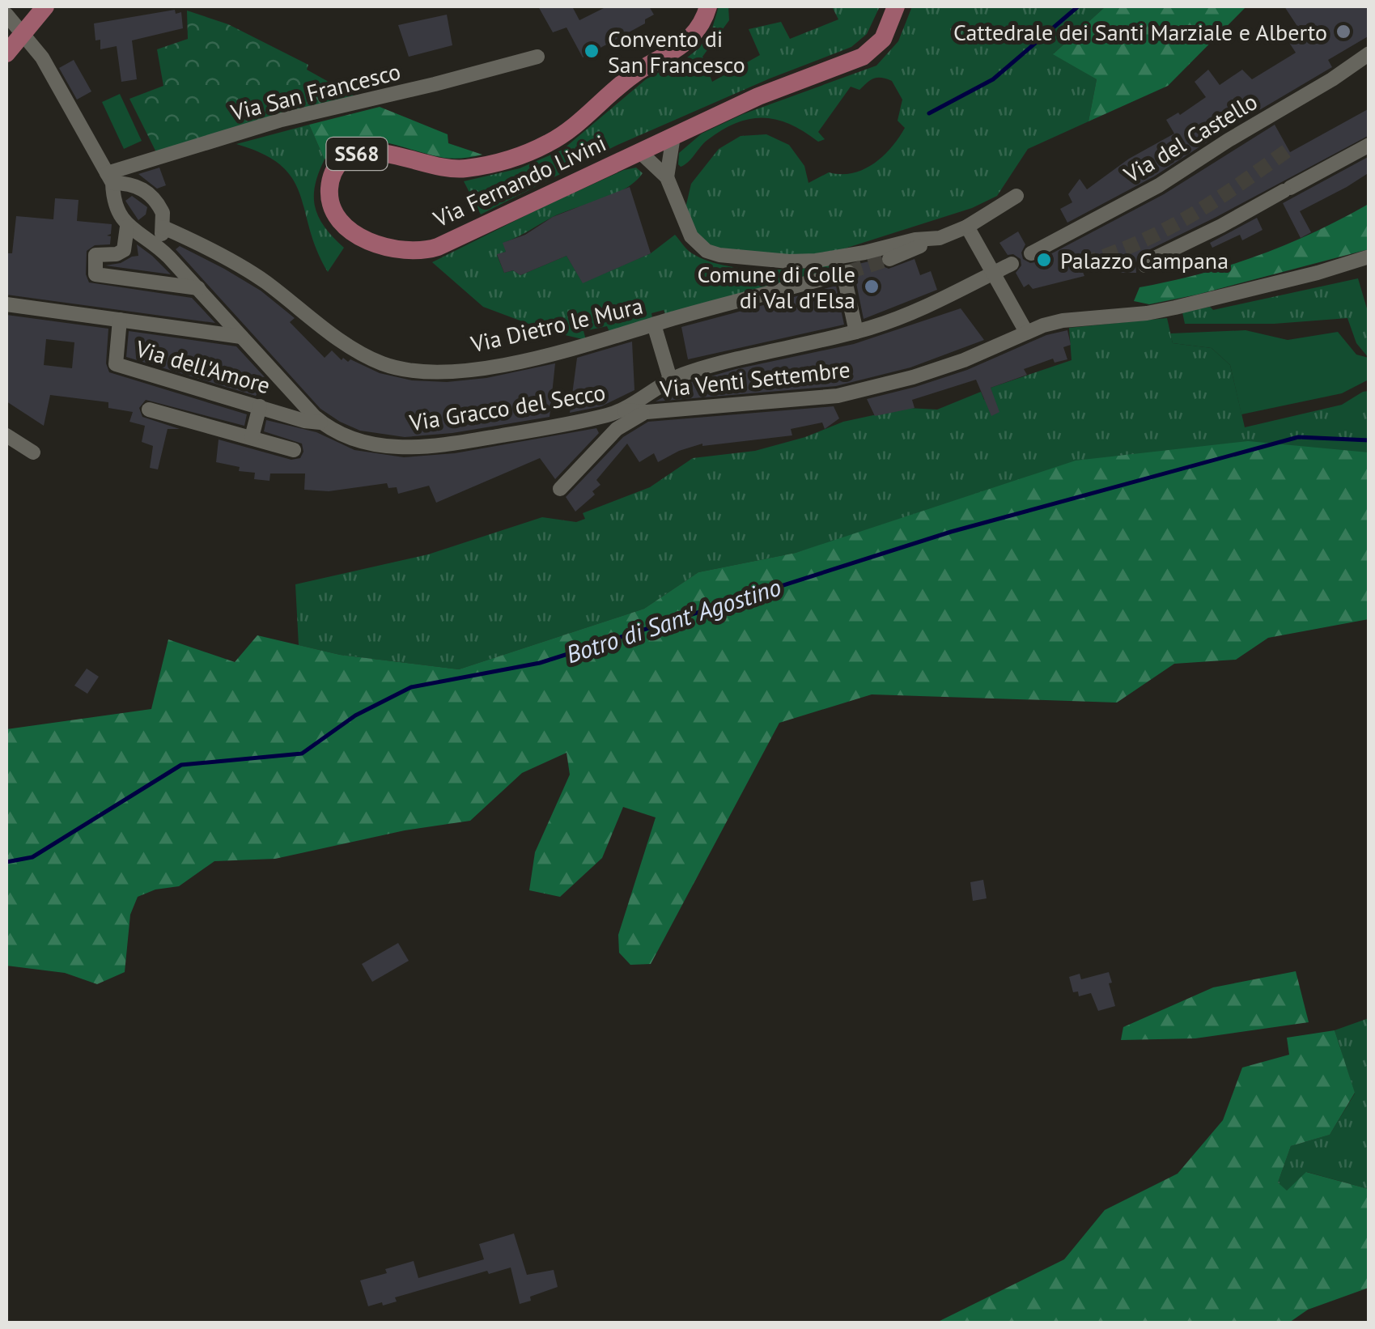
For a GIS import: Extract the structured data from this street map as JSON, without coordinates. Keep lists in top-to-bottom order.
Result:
{
  "streets": {
    "main road": ["SS68", "Via Fernando Livini"],
    "street": [
      "Via San Francesco",
      "Via del Castello",
      "Via Dietro le Mura",
      "Via dell'Amore",
      "Via Venti Settembre",
      "Via Gracco del Secco"
    ]
  },
  "crossings": [
    ["SS68", "Via Fernando Livini"],
    ["Via dell'Amore", "Via Gracco del Secco"],
    ["Via Venti Settembre", "Via Gracco del Secco"]
  ],
  "water": ["Botro di Sant' Agostino"],
  "places": [
    "Cattedrale dei Santi Marziale e Alberto",
    "Convento di San Francesco",
    "Palazzo Campana",
    "Comune di Colle di Val d'Elsa"
  ]
}
